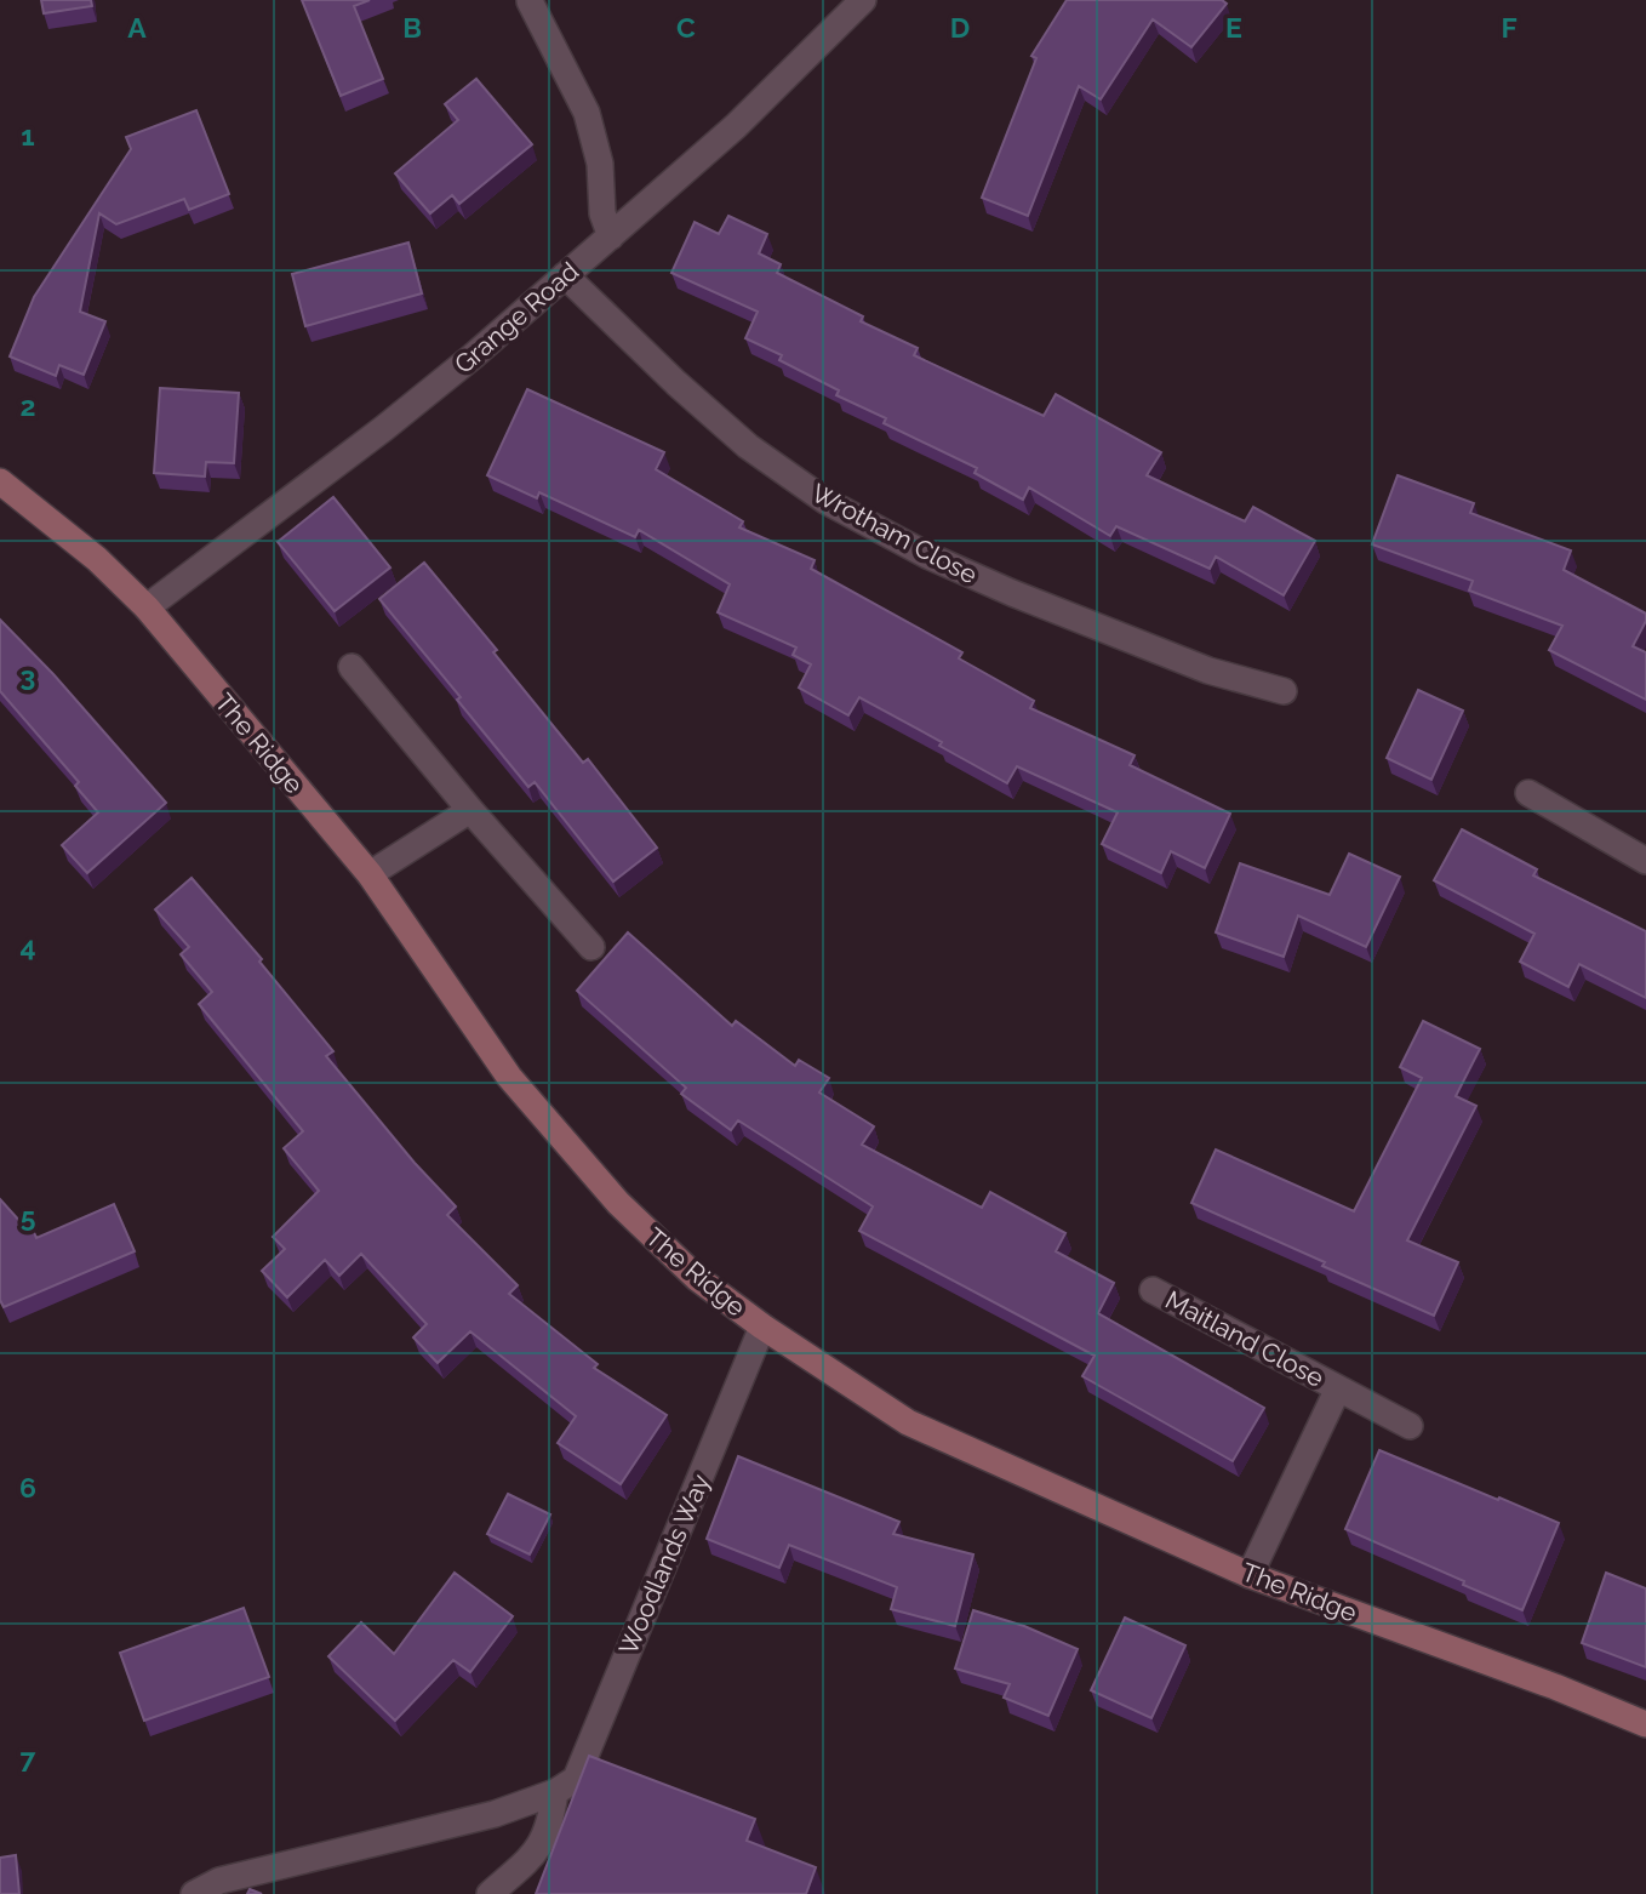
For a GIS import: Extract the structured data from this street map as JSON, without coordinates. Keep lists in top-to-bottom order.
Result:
{
  "streets": {
    "main road": ["The Ridge"],
    "street": [
      "Grange Road",
      "Wrotham Close",
      "Maitland Close",
      "Woodlands Way"
    ]
  },
  "crossings": [
    ["Grange Road", "Wrotham Close"],
    ["Grange Road", "The Ridge"],
    ["The Ridge", "Maitland Close"],
    ["The Ridge", "Woodlands Way"]
  ],
  "grid": {
    "columns": [
      "A",
      "B",
      "C",
      "D",
      "E",
      "F"
    ],
    "rows": [
      "1",
      "2",
      "3",
      "4",
      "5",
      "6",
      "7"
    ]
  }
}
